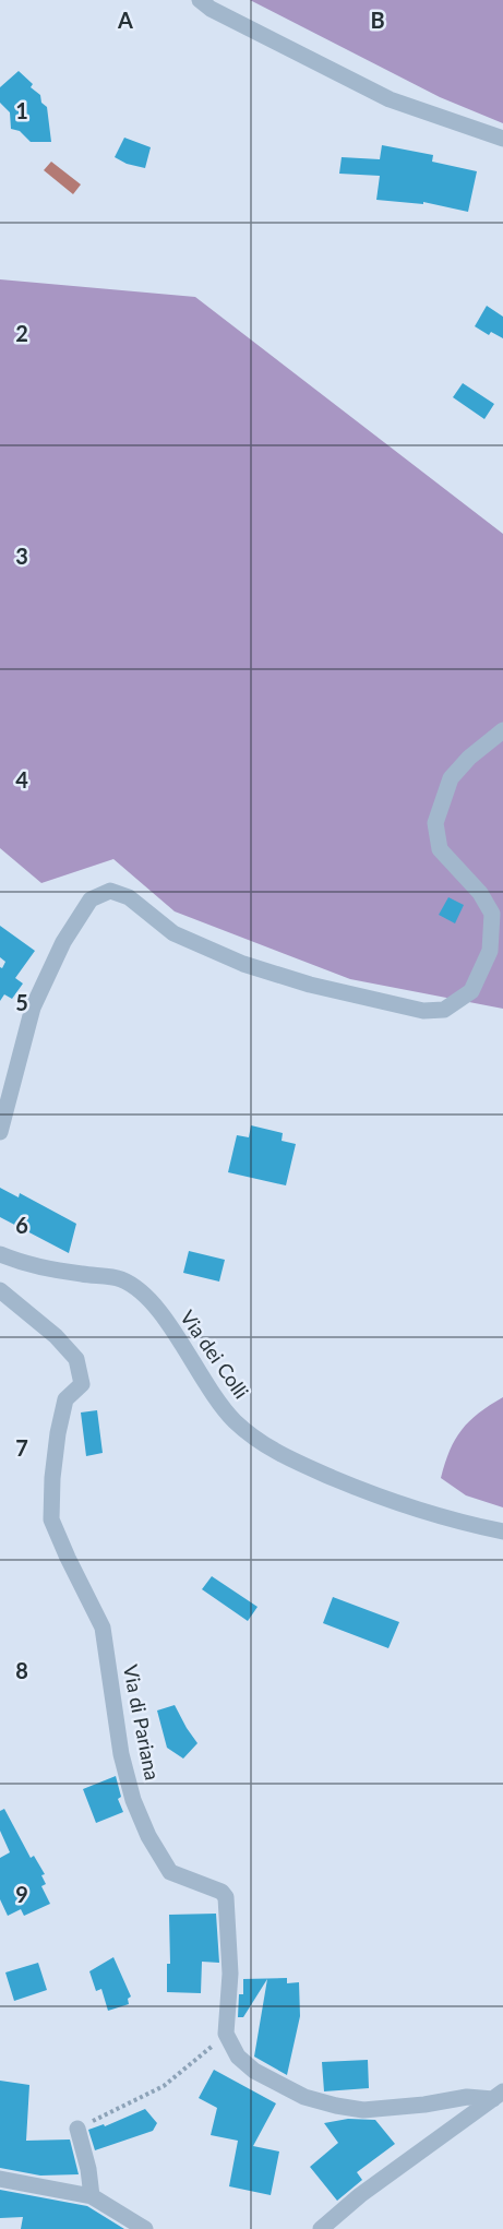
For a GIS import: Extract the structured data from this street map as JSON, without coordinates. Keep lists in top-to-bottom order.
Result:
{
  "streets": {
    "street": ["Via dei Colli", "Via di Pariana"]
  },
  "grid": {
    "columns": ["A", "B"],
    "rows": [
      "1",
      "2",
      "3",
      "4",
      "5",
      "6",
      "7",
      "8",
      "9"
    ]
  }
}
